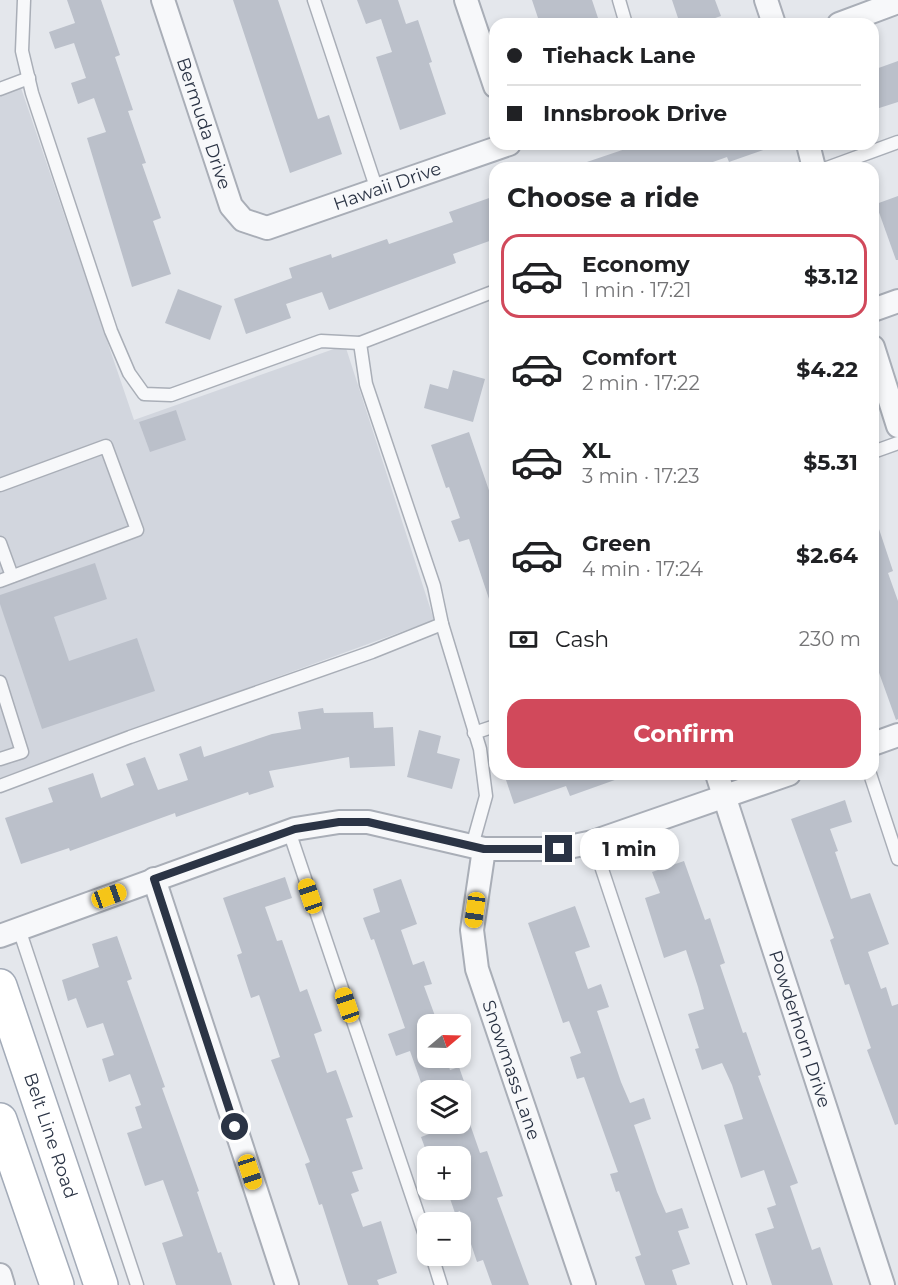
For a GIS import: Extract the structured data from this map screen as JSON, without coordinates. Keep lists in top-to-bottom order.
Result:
{
  "streets": {
    "main road": ["Belt Line Road"],
    "street": [
      "Bermuda Drive",
      "Hawaii Drive",
      "Powderhorn Drive",
      "Snowmass Lane"
    ]
  },
  "crossings": [
    ["Bermuda Drive", "Hawaii Drive"]
  ],
  "north": "right",
  "page": {
    "banner": ["Tiehack Lane", "Innsbrook Drive"],
    "heading": "Choose a ride",
    "list": [
      {
        "name": "Economy",
        "note": "1 min · 17:21",
        "value": "$3.12"
      },
      {
        "name": "Comfort",
        "note": "2 min · 17:22",
        "value": "$4.22"
      },
      {
        "name": "XL",
        "note": "3 min · 17:23",
        "value": "$5.31"
      },
      {
        "name": "Green",
        "note": "4 min · 17:24",
        "value": "$2.64"
      }
    ],
    "pay": ["Cash", "230 m"],
    "buttons": "Confirm",
    "bubble": "1 min",
    "map_buttons": ["+", "−"]
  }
}
